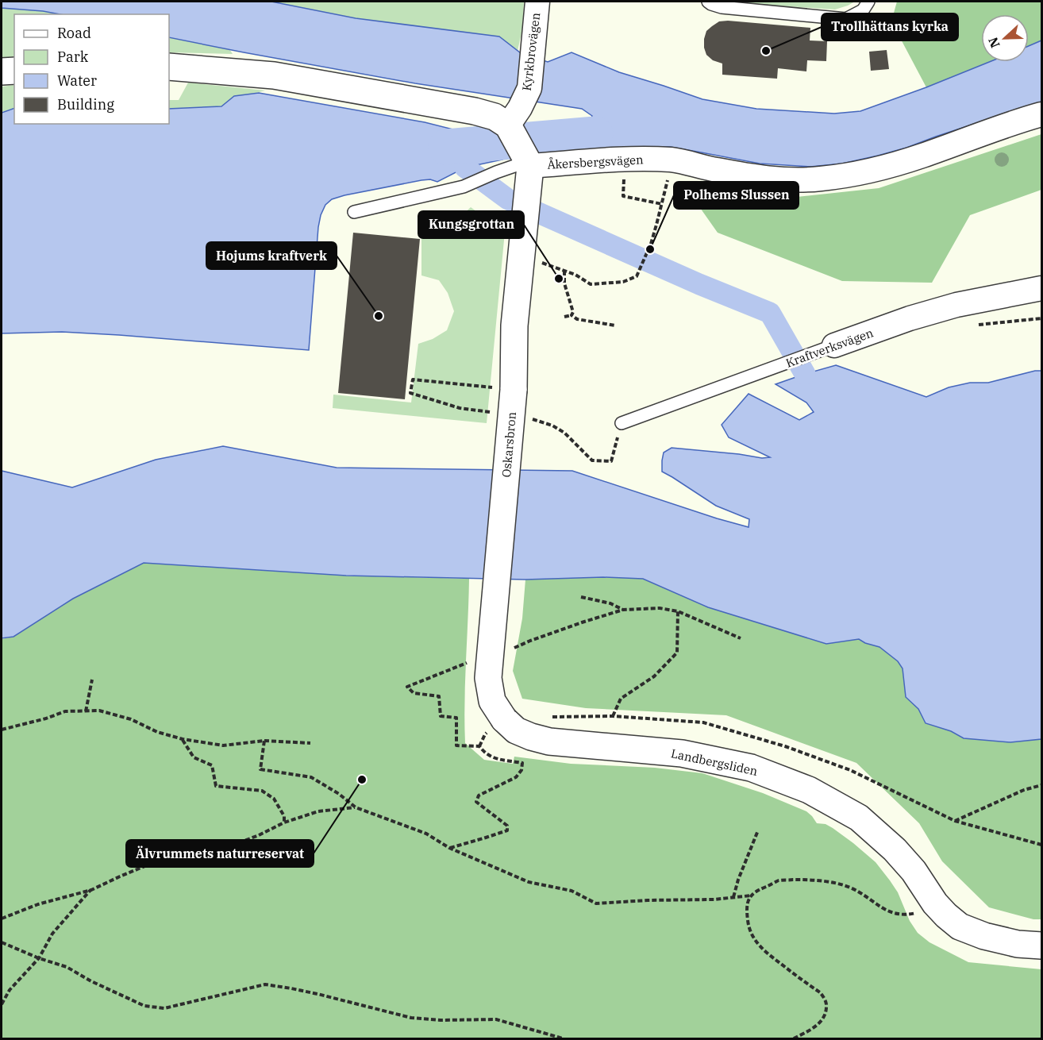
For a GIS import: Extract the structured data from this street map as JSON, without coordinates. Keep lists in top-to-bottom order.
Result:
{
  "streets": {
    "street": [
      "Kyrkbrovägen",
      "Åkersbergsvägen",
      "Kraftverksvägen",
      "Oskarsbron",
      "Landbergsliden"
    ]
  },
  "crossings": [
    ["Kyrkbrovägen", "Åkersbergsvägen"],
    ["Åkersbergsvägen", "Oskarsbron"],
    ["Oskarsbron", "Landbergsliden"]
  ],
  "places": [
    "Trollhättans kyrka",
    "Polhems Slussen",
    "Kungsgrottan",
    "Hojums kraftverk",
    "Älvrummets naturreservat"
  ],
  "legend": [
    "Road",
    "Park",
    "Water",
    "Building"
  ],
  "north": "left"
}
